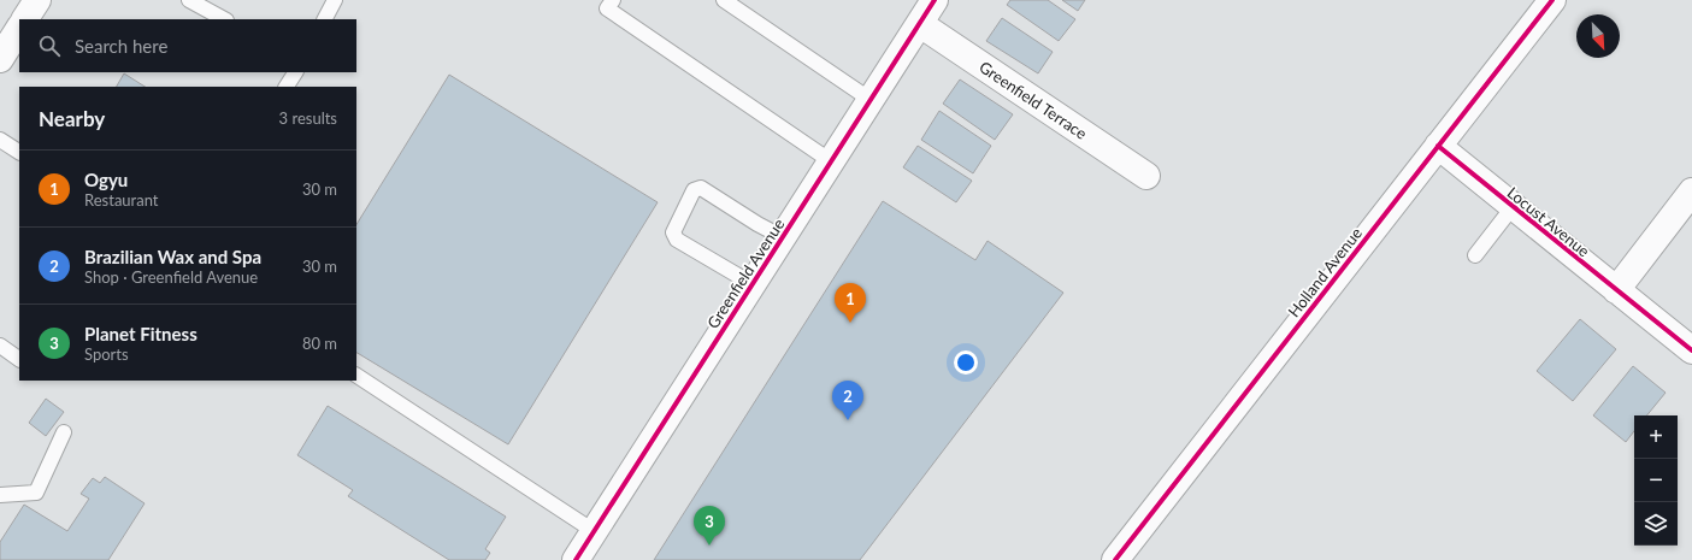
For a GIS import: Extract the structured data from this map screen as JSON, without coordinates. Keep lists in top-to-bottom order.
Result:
{
  "streets": {
    "street": [
      "Greenfield Terrace",
      "Locust Avenue",
      "Holland Avenue",
      "Greenfield Avenue"
    ]
  },
  "crossings": [
    ["Greenfield Terrace", "Greenfield Avenue"],
    ["Locust Avenue", "Holland Avenue"]
  ],
  "north": "bottom right",
  "page": {
    "search": "Search here",
    "heading": ["Nearby", "3 results"],
    "list": [
      {
        "mark": "1",
        "name": "Ogyu",
        "note": "Restaurant",
        "value": "30 m"
      },
      {
        "mark": "2",
        "name": "Brazilian Wax and Spa",
        "note": "Shop · Greenfield Avenue",
        "value": "30 m"
      },
      {
        "mark": "3",
        "name": "Planet Fitness",
        "note": "Sports",
        "value": "80 m"
      }
    ],
    "pins": ["1", "2", "3"],
    "map_buttons": ["+", "−"]
  }
}
